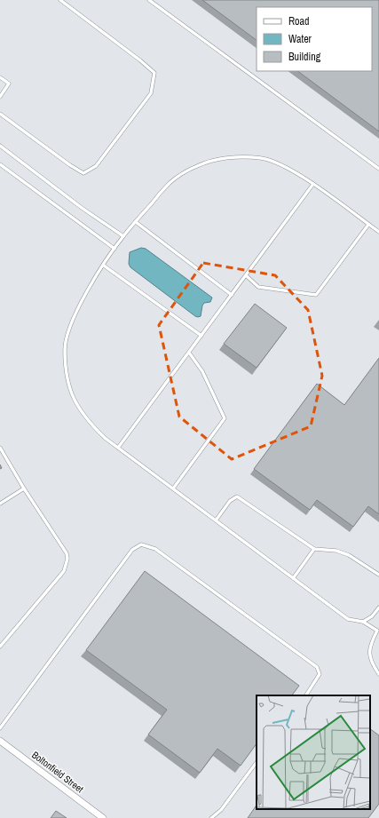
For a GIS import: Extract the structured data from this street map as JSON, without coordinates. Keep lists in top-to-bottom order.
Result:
{
  "streets": {
    "street": ["Boltonfield Street"]
  },
  "legend": ["Road", "Water", "Building"]
}
